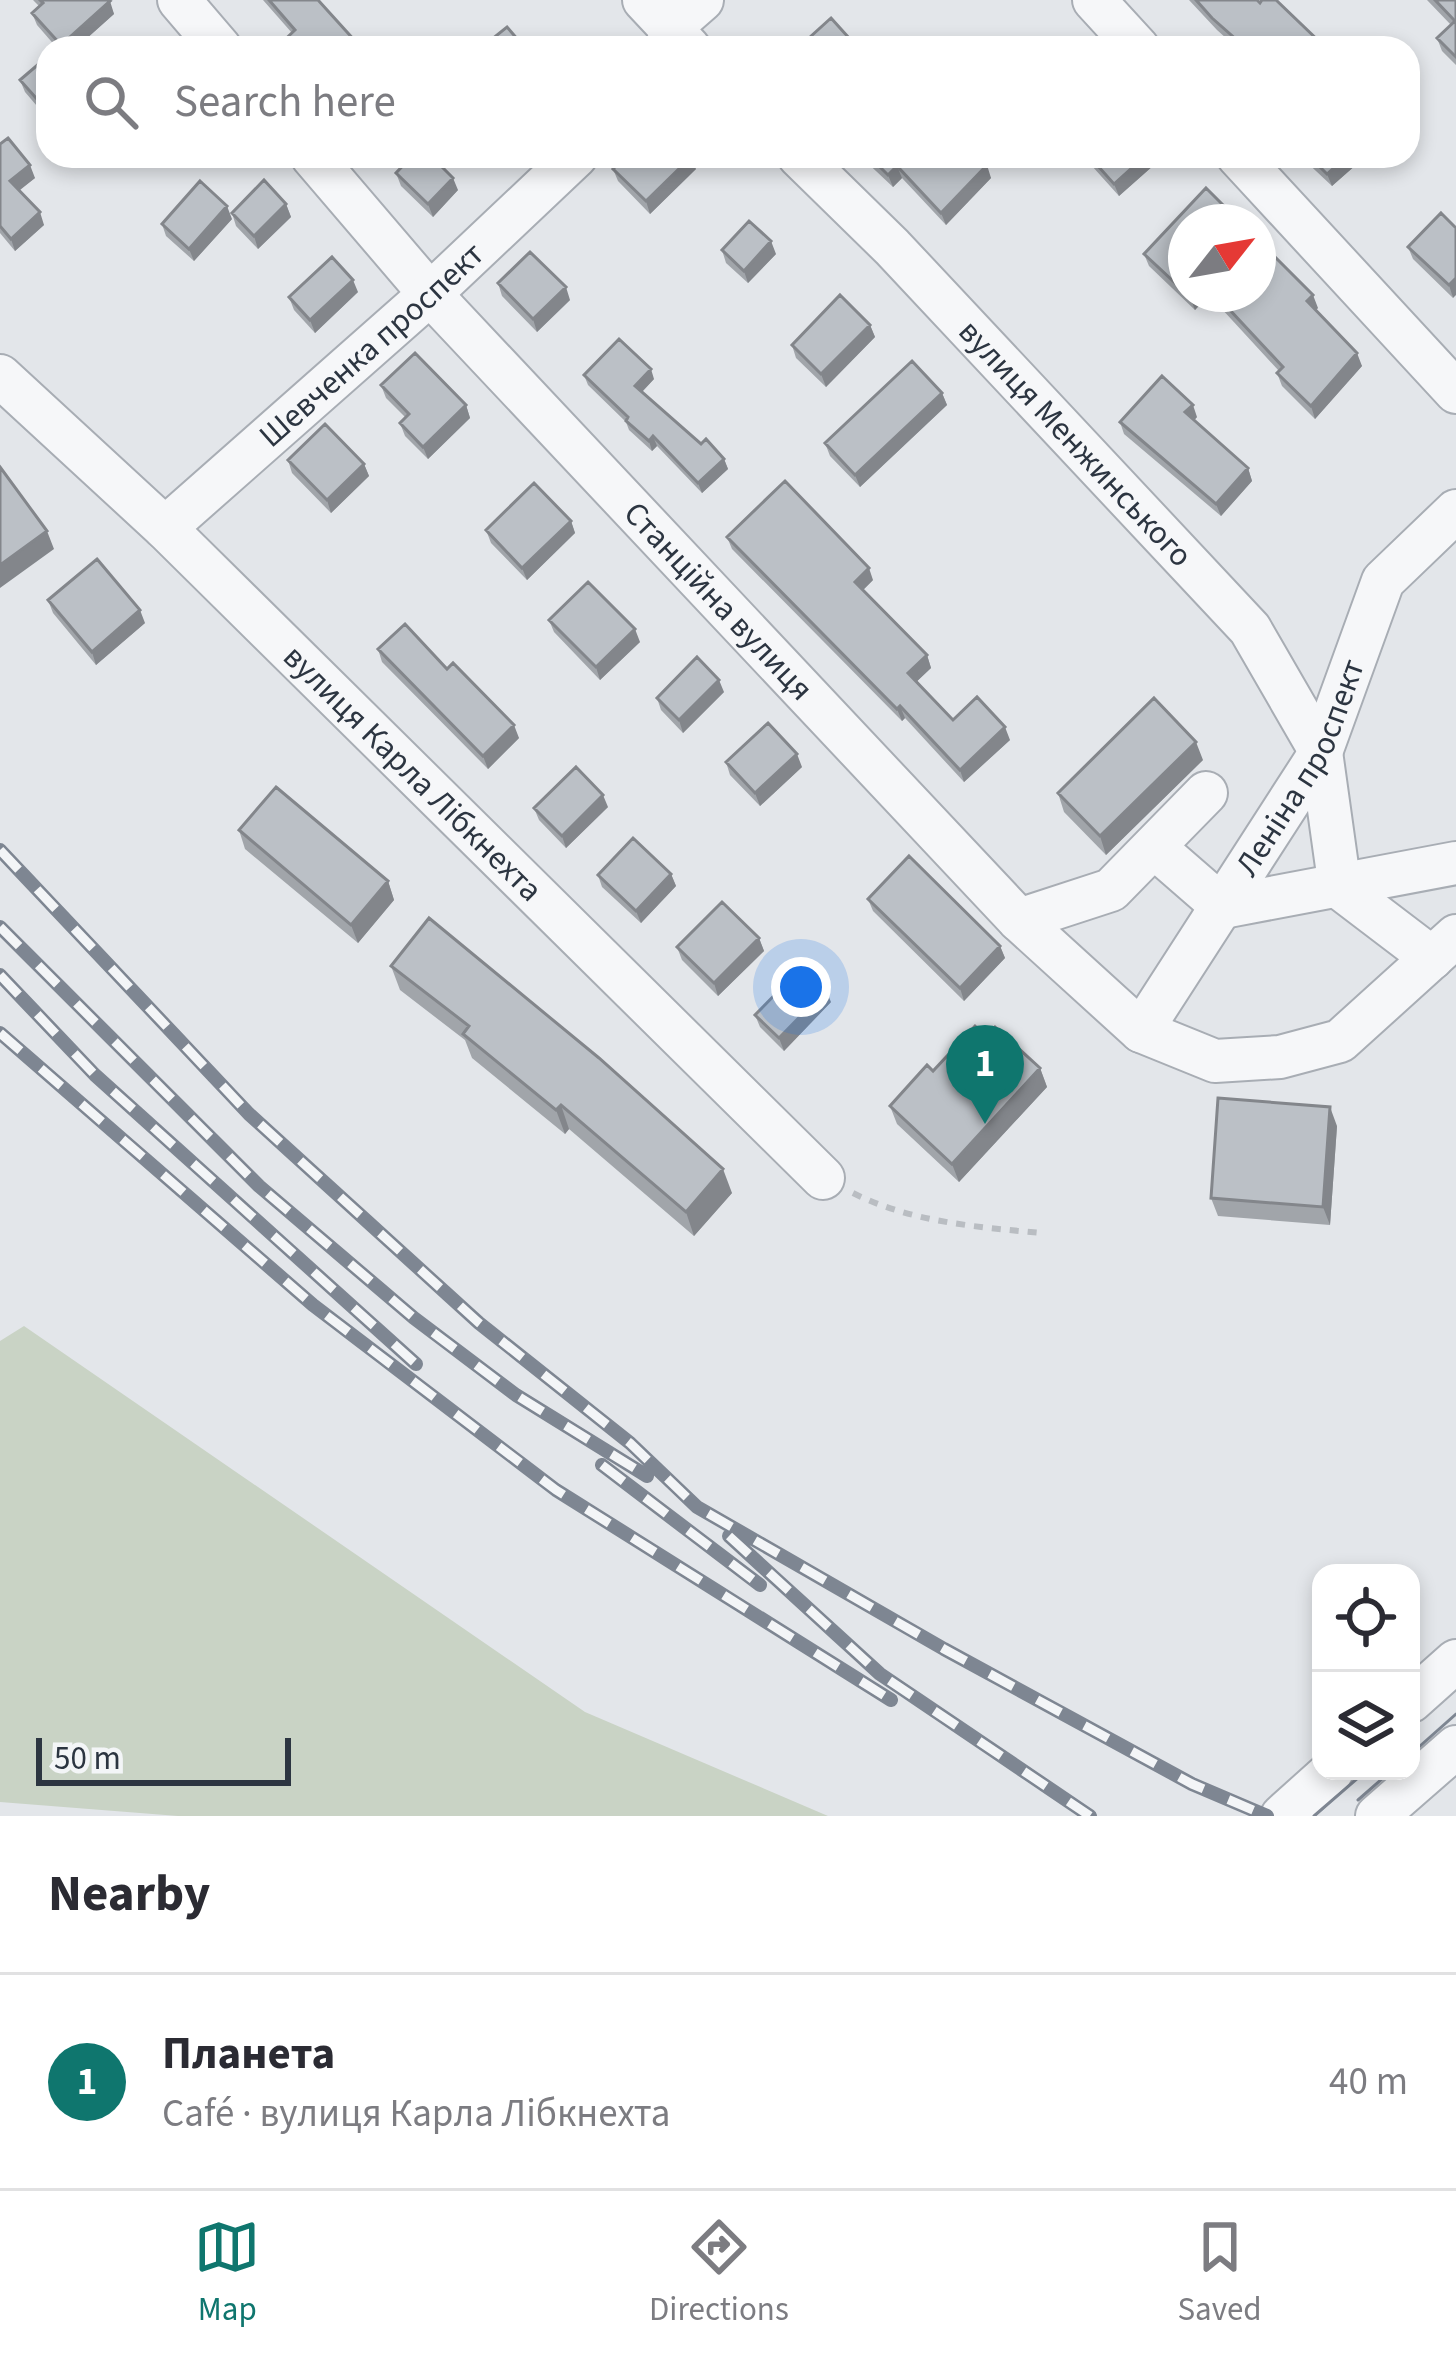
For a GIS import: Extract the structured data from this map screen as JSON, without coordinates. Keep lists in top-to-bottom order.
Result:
{
  "streets": {
    "street": [
      "Шевченка проспект",
      "вулиця Менжинського",
      "Станційна вулиця",
      "Леніна проспект",
      "вулиця Карла Лібкнехта"
    ]
  },
  "crossings": [
    ["Шевченка проспект", "Станційна вулиця"],
    ["Шевченка проспект", "вулиця Карла Лібкнехта"],
    ["вулиця Менжинського", "Леніна проспект"],
    ["Станційна вулиця", "Леніна проспект"]
  ],
  "scale_bar": "50 m",
  "north": "top right",
  "page": {
    "search": "Search here",
    "pins": "1",
    "scale": "50 m",
    "heading": "Nearby",
    "list": [
      {
        "mark": "1",
        "name": "Планета",
        "note": "Café · вулиця Карла Лібкнехта",
        "value": "40 m"
      }
    ],
    "nav": ["Map", "Directions", "Saved"]
  }
}
